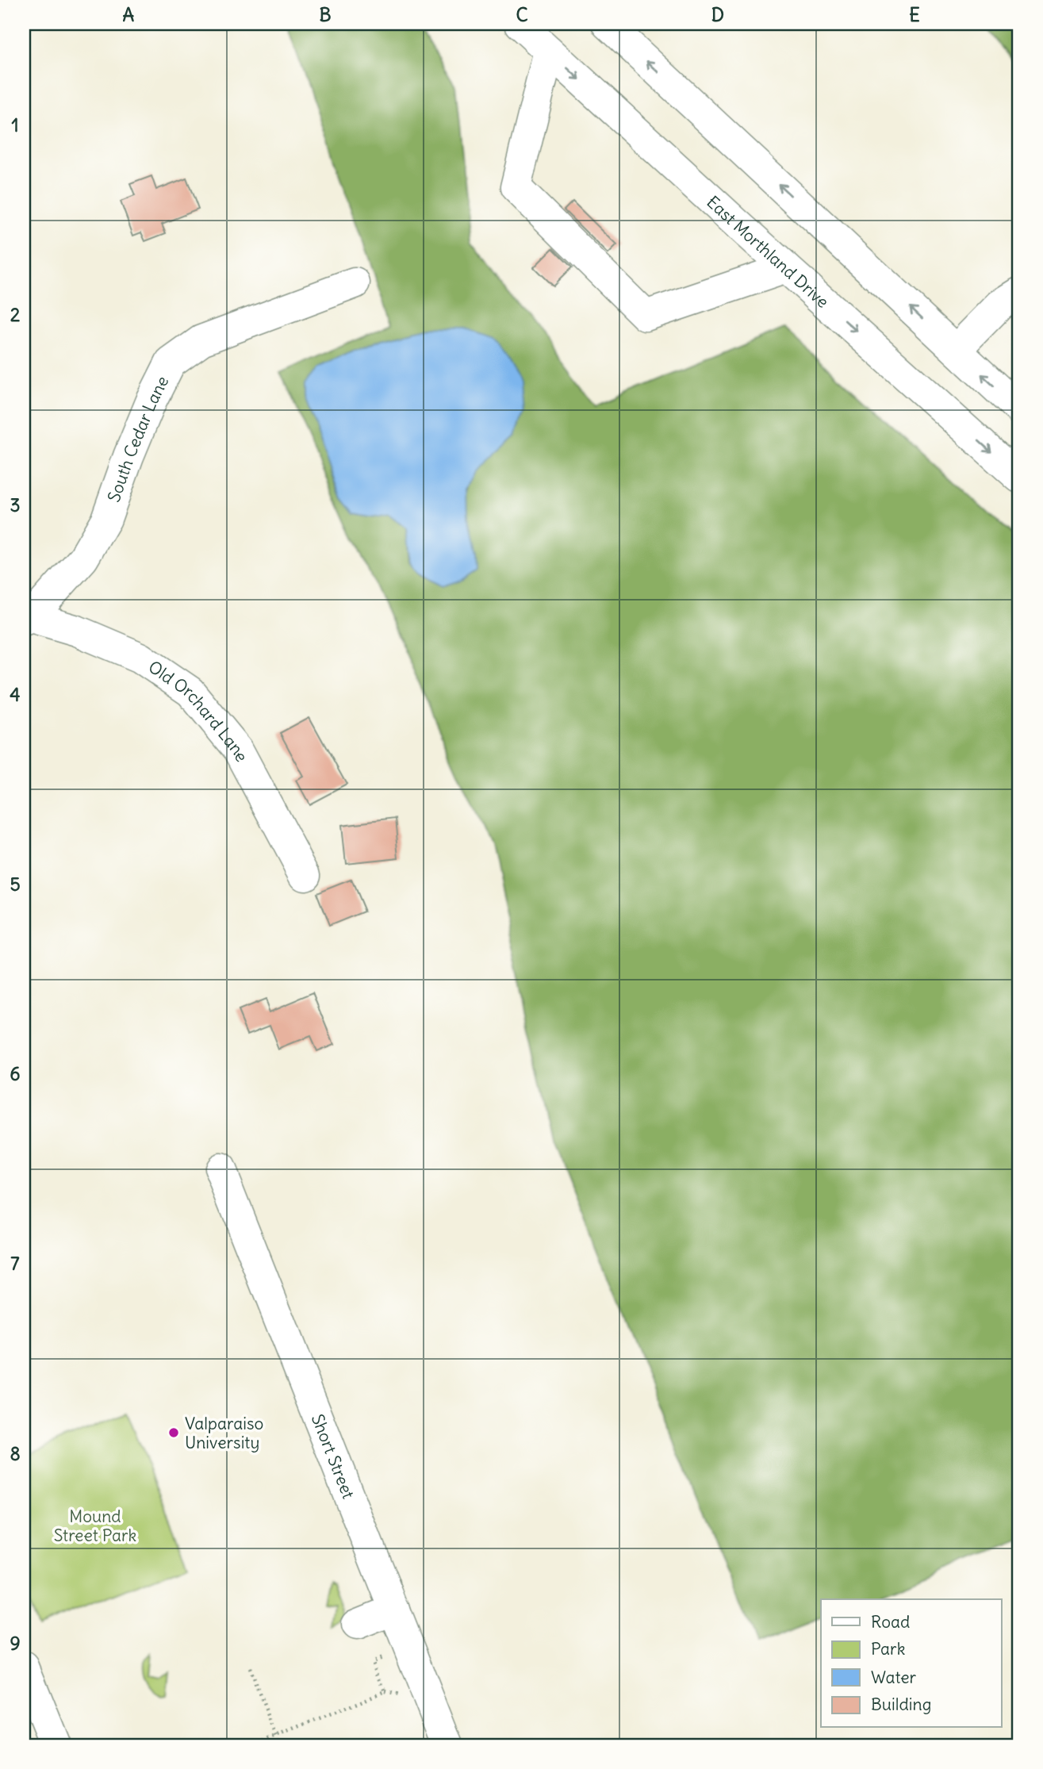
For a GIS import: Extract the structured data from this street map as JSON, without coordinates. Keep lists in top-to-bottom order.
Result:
{
  "streets": {
    "main road": [
      "East Morthland Drive",
      "South Cedar Lane",
      "Old Orchard Lane",
      "Short Street"
    ]
  },
  "crossings": [
    ["South Cedar Lane", "Old Orchard Lane"]
  ],
  "parks": ["Mound Street Park"],
  "places": ["Valparaiso University"],
  "legend": [
    "Road",
    "Park",
    "Water",
    "Building"
  ],
  "grid": {
    "columns": [
      "A",
      "B",
      "C",
      "D",
      "E"
    ],
    "rows": [
      "1",
      "2",
      "3",
      "4",
      "5",
      "6",
      "7",
      "8",
      "9"
    ]
  }
}
